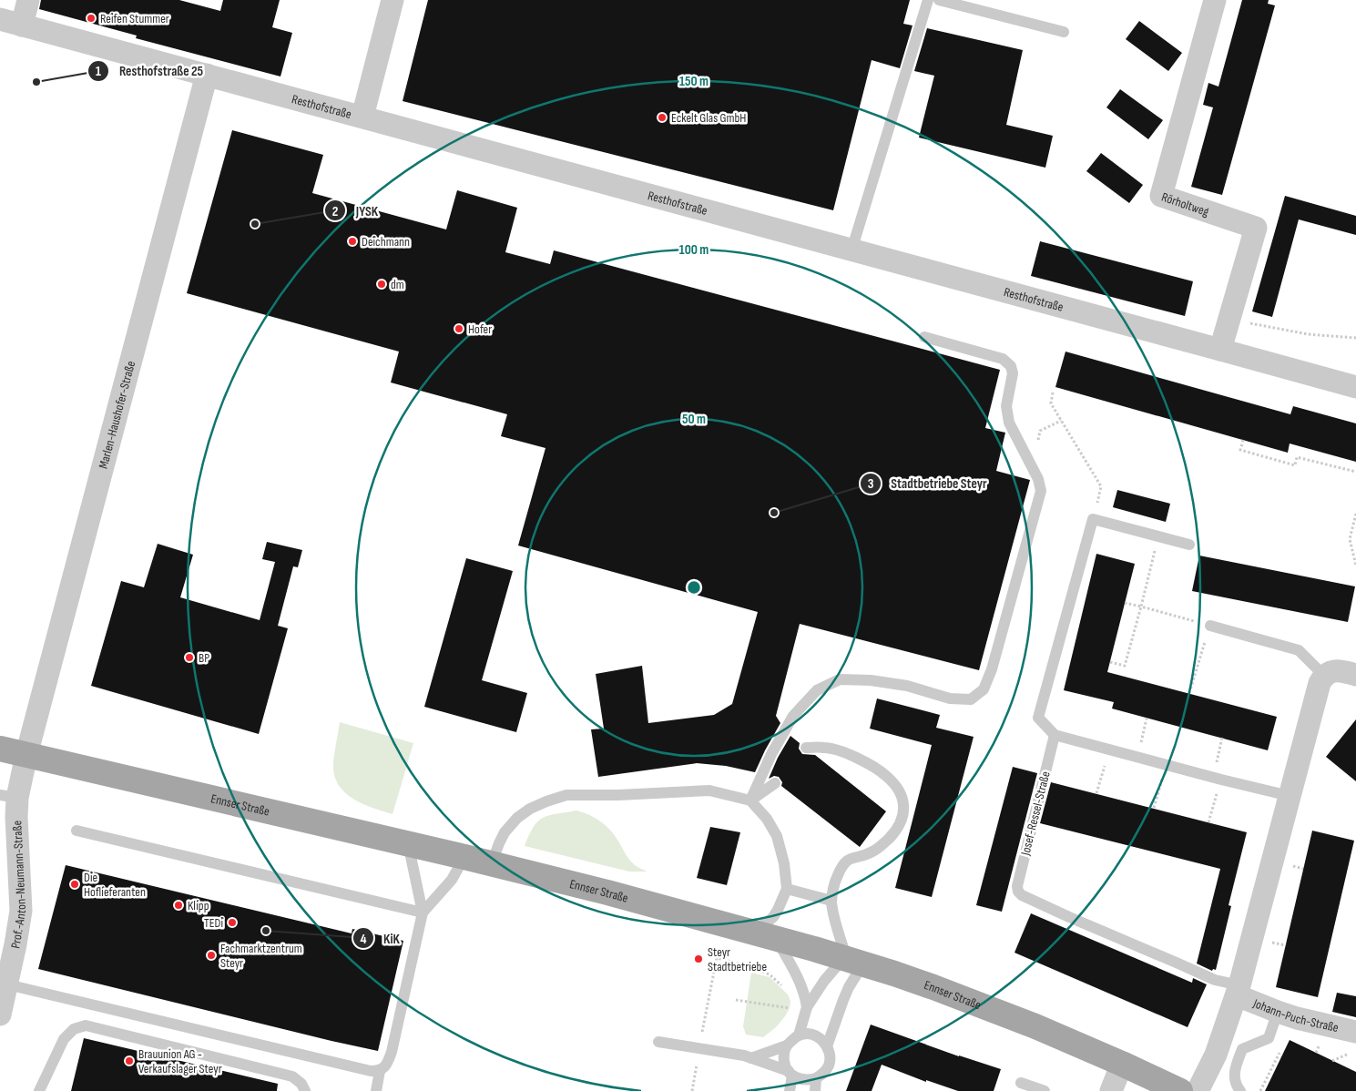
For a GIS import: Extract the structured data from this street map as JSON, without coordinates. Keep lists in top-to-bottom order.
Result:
{
  "streets": {
    "main road": ["Ennser Straße"],
    "street": [
      "Resthofstraße",
      "Rörholtweg",
      "Marlen-Haushofer-Straße",
      "Prof.-Anton-Neumann-Straße",
      "Johann-Puch-Straße"
    ],
    "lane": ["Josef-Ressel-Straße"]
  },
  "crossings": [
    ["Resthofstraße", "Rörholtweg"],
    ["Resthofstraße", "Marlen-Haushofer-Straße"],
    ["Marlen-Haushofer-Straße", "Ennser Straße"],
    ["Marlen-Haushofer-Straße", "Prof.-Anton-Neumann-Straße"],
    ["Ennser Straße", "Prof.-Anton-Neumann-Straße"],
    ["Josef-Ressel-Straße", "Johann-Puch-Straße"]
  ],
  "places": [
    "Reifen Stummer",
    "Resthofstraße 25",
    "Eckelt Glas GmbH",
    "JYSK",
    "Deichmann",
    "dm",
    "Hofer",
    "Stadtbetriebe Steyr",
    "BP",
    "Die Hoflieferanten",
    "Klipp",
    "TEDi",
    "KiK",
    "Fachmarktzentrum Steyr",
    "Steyr Stadtbetriebe",
    "Brauunion AG - Verkaufslager Steyr"
  ],
  "rings": ["150 m", "100 m", "50 m"]
}
